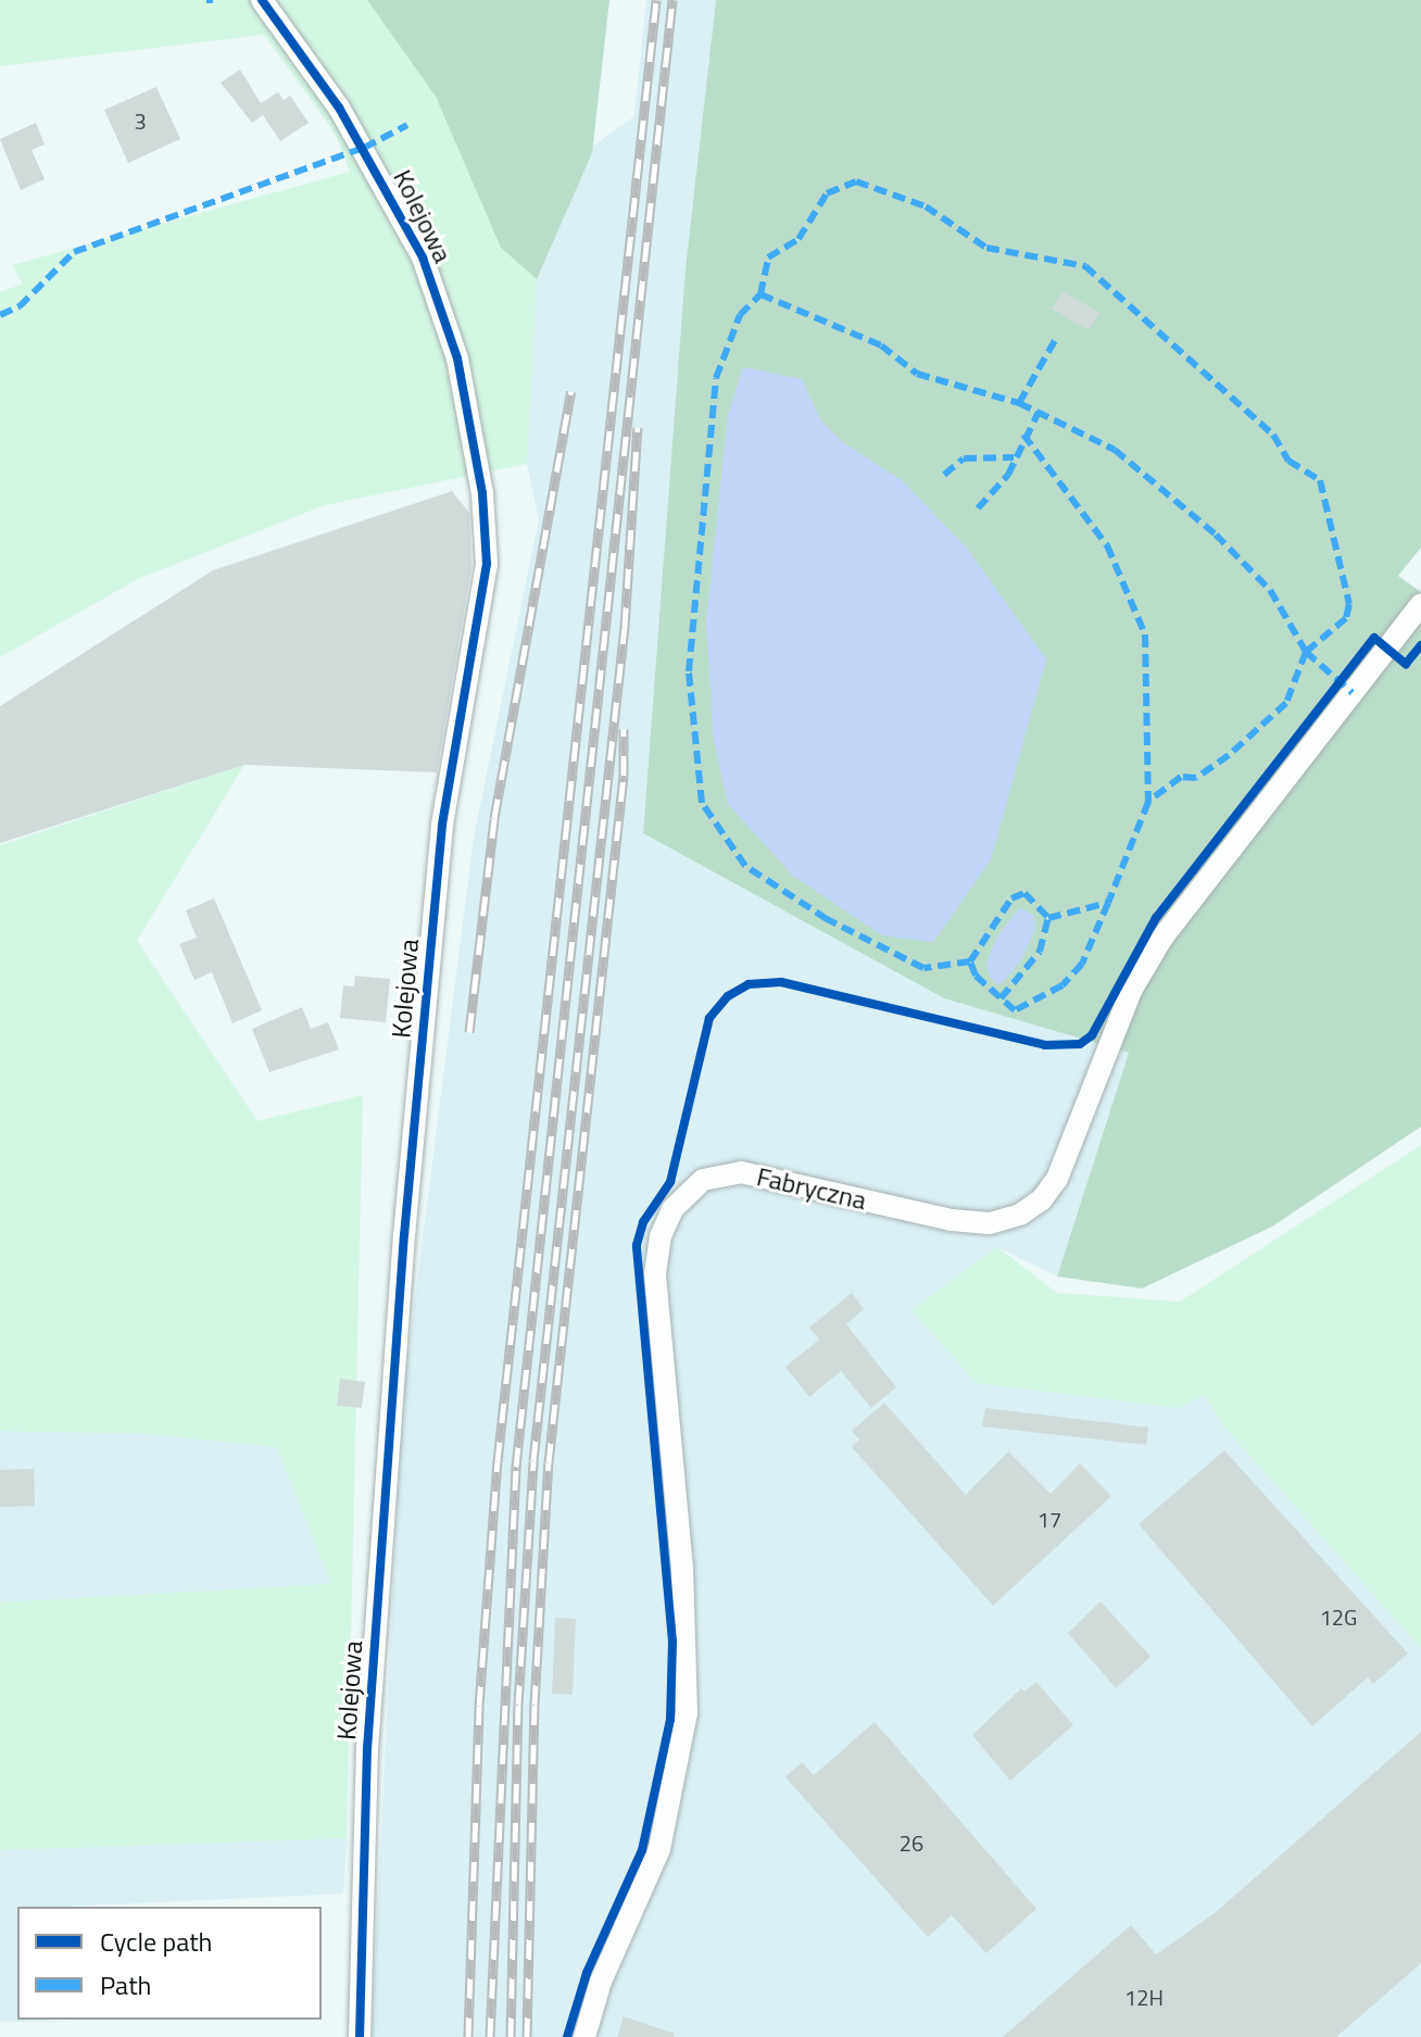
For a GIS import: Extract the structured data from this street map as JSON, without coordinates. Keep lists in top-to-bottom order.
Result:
{
  "streets": {
    "street": ["Kolejowa", "Fabryczna"]
  },
  "house_numbers": [
    "3",
    "17",
    "12G",
    "26",
    "12H"
  ],
  "legend": ["Cycle path", "Path"]
}
